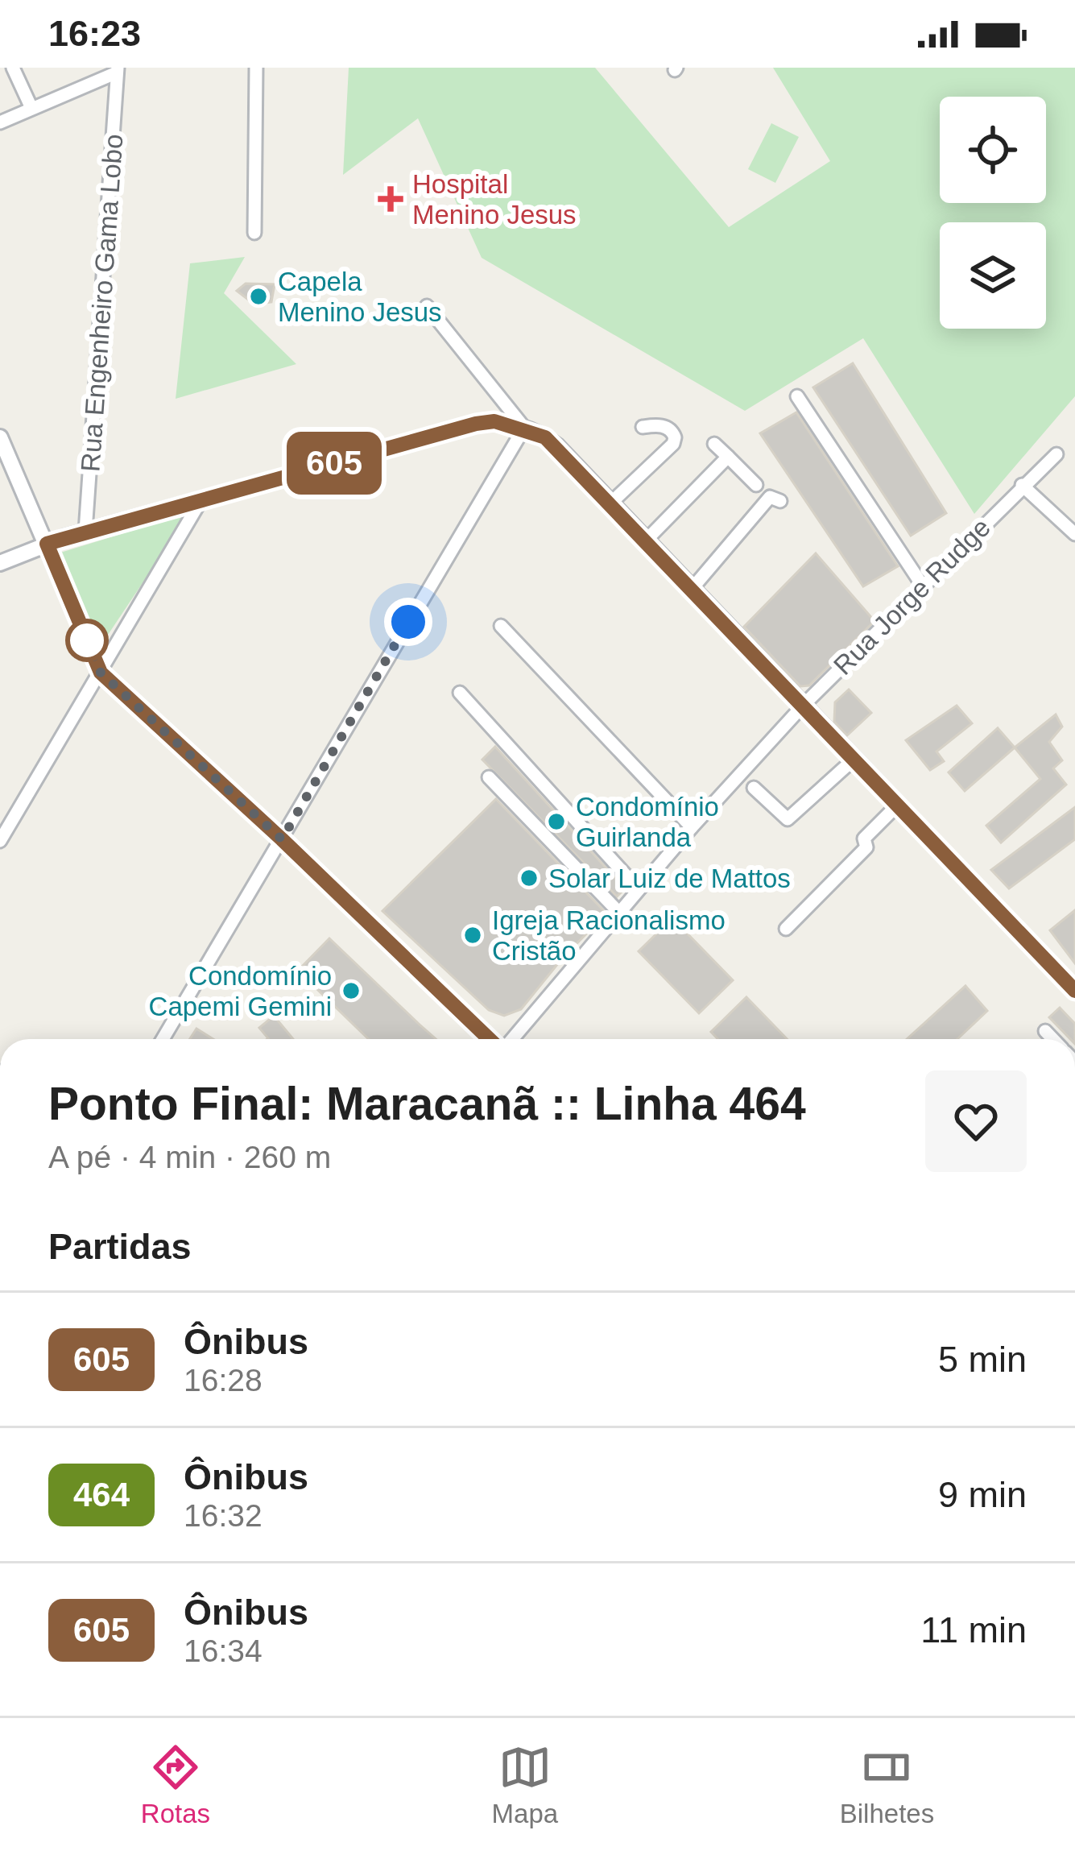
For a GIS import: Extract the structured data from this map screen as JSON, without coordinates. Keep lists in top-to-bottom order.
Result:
{
  "streets": {
    "street": ["Rua Engenheiro Gama Lobo", "Rua Jorge Rudge"]
  },
  "places": {
    "health": ["Hospital Menino Jesus"],
    "other": [
      "Capela Menino Jesus",
      "Condomínio Guirlanda",
      "Solar Luiz de Mattos",
      "Igreja Racionalismo Cristão",
      "Condomínio Capemi Gemini"
    ]
  },
  "lines": ["bus line 605"],
  "page": {
    "status": "16:23",
    "on_map": "605",
    "heading": [
      ["Ponto Final: Maracanã :: Linha 464", "A pé · 4 min · 260 m"],
      "Partidas"
    ],
    "list": [
      {
        "mark": "605",
        "name": "Ônibus",
        "note": "16:28",
        "value": "5 min"
      },
      {
        "mark": "464",
        "name": "Ônibus",
        "note": "16:32",
        "value": "9 min"
      },
      {
        "mark": "605",
        "name": "Ônibus",
        "note": "16:34",
        "value": "11 min"
      }
    ],
    "tabs": ["Rotas", "Mapa", "Bilhetes"]
  }
}
